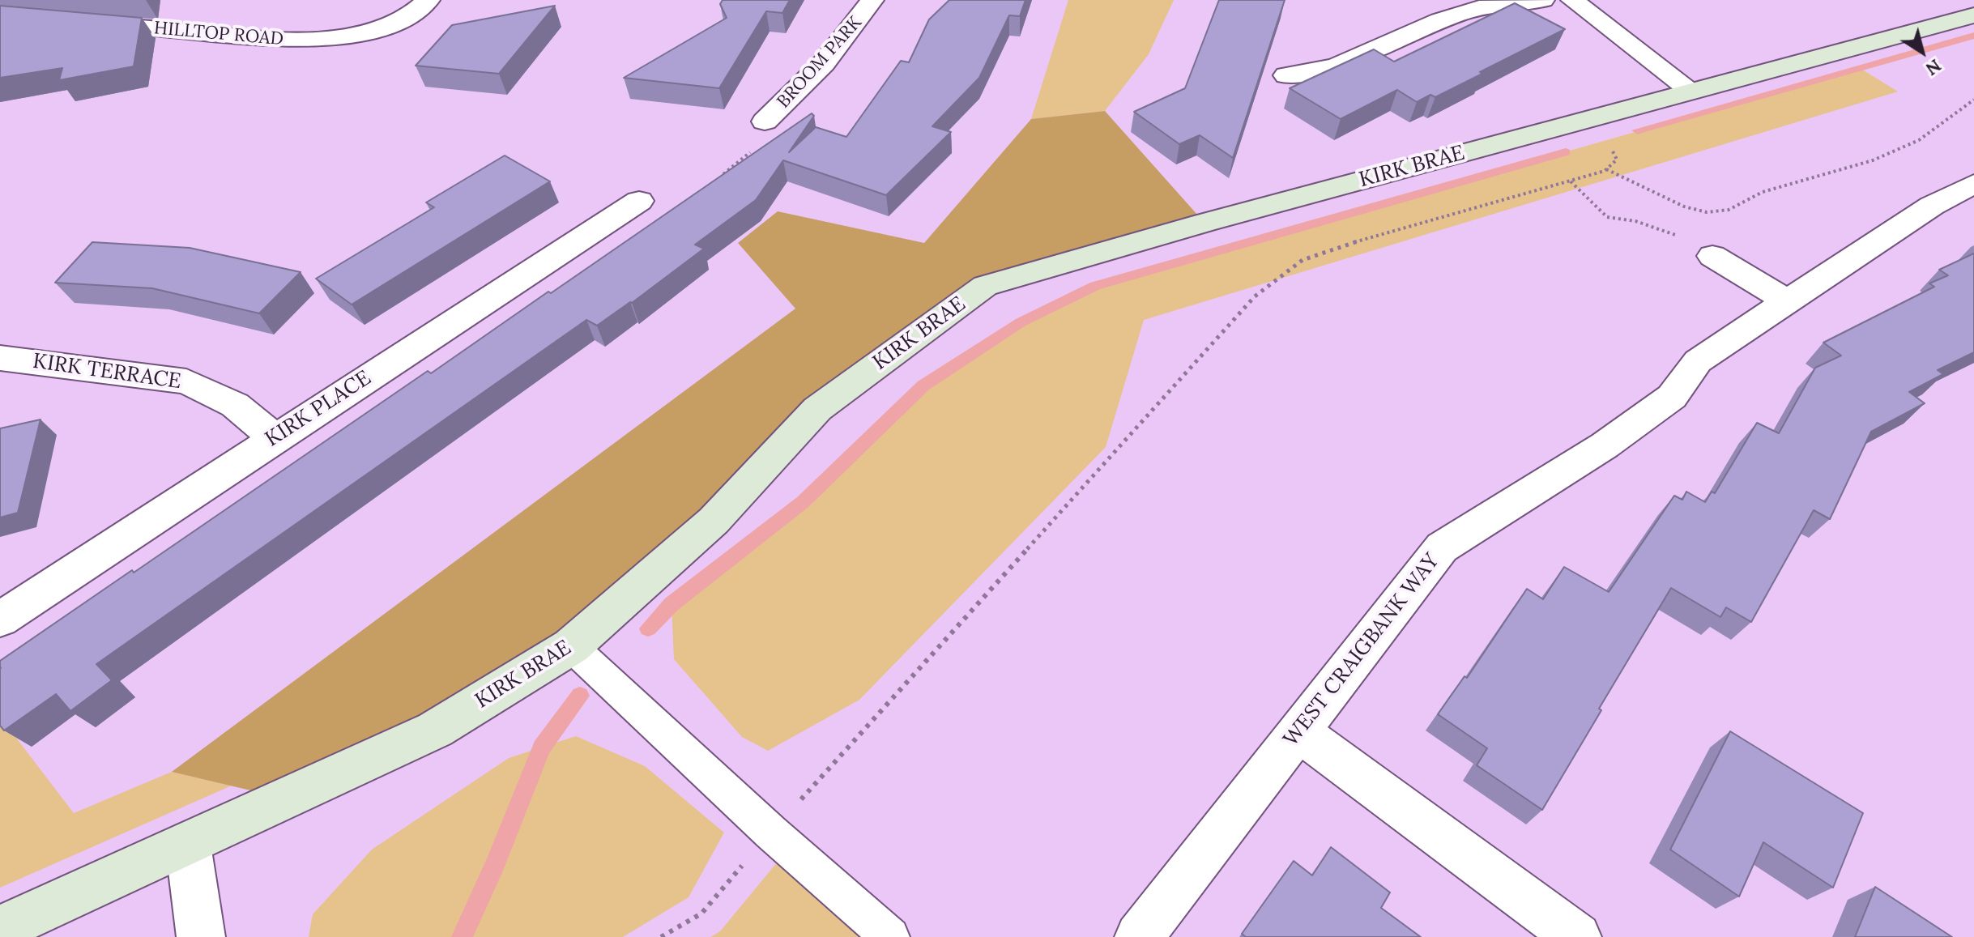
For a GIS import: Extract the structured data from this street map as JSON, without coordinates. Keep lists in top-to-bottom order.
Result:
{
  "streets": {
    "street": [
      "HILLTOP ROAD",
      "BROOM PARK",
      "KIRK BRAE",
      "KIRK TERRACE",
      "KIRK PLACE",
      "WEST CRAIGBANK WAY"
    ]
  },
  "crossings": [
    ["KIRK TERRACE", "KIRK PLACE"]
  ],
  "north": "bottom right"
}
